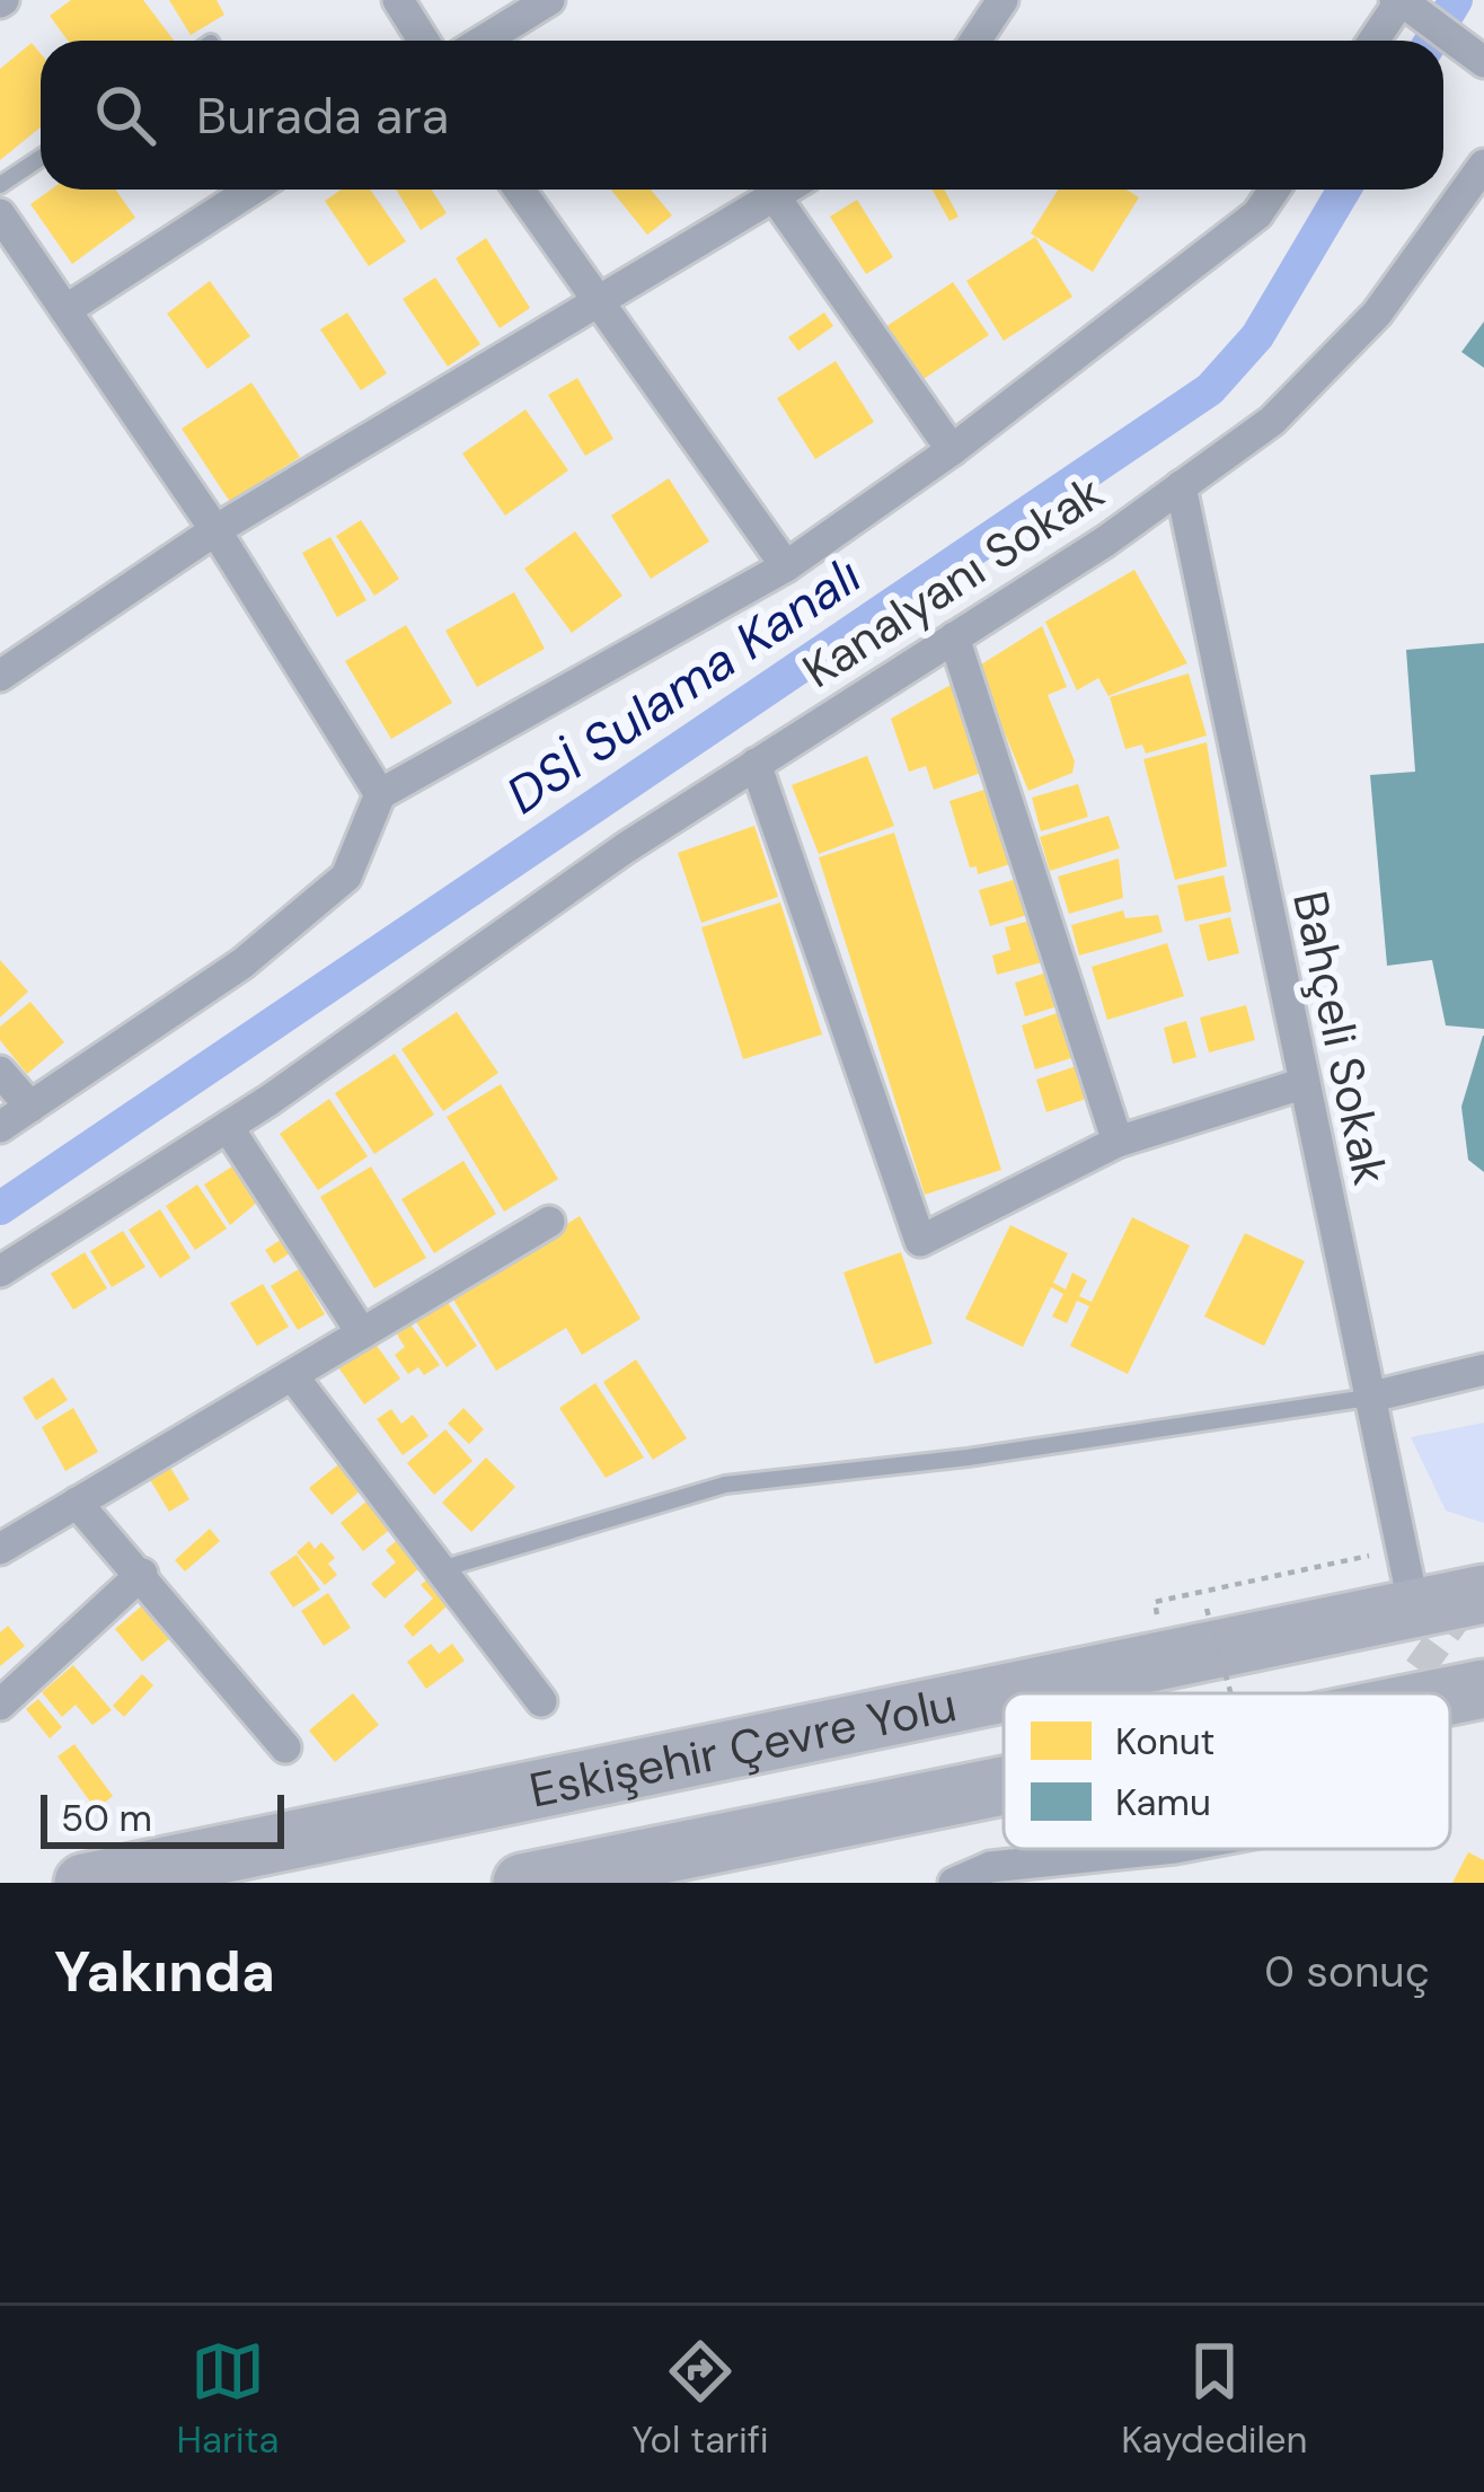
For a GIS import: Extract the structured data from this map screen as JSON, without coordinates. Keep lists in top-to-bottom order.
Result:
{
  "streets": {
    "highway": ["Eskişehir Çevre Yolu"],
    "street": ["Kanalyanı Sokak", "Bahçeli Sokak"]
  },
  "crossings": [
    ["Kanalyanı Sokak", "Bahçeli Sokak"],
    ["Bahçeli Sokak", "Eskişehir Çevre Yolu"]
  ],
  "water": ["DSİ Sulama Kanalı"],
  "legend": ["Konut", "Kamu"],
  "scale_bar": "50 m",
  "page": {
    "search": "Burada ara",
    "scale": "50 m",
    "heading": ["Yakında", "0 sonuç"],
    "nav": ["Harita", "Yol tarifi", "Kaydedilen"]
  }
}
